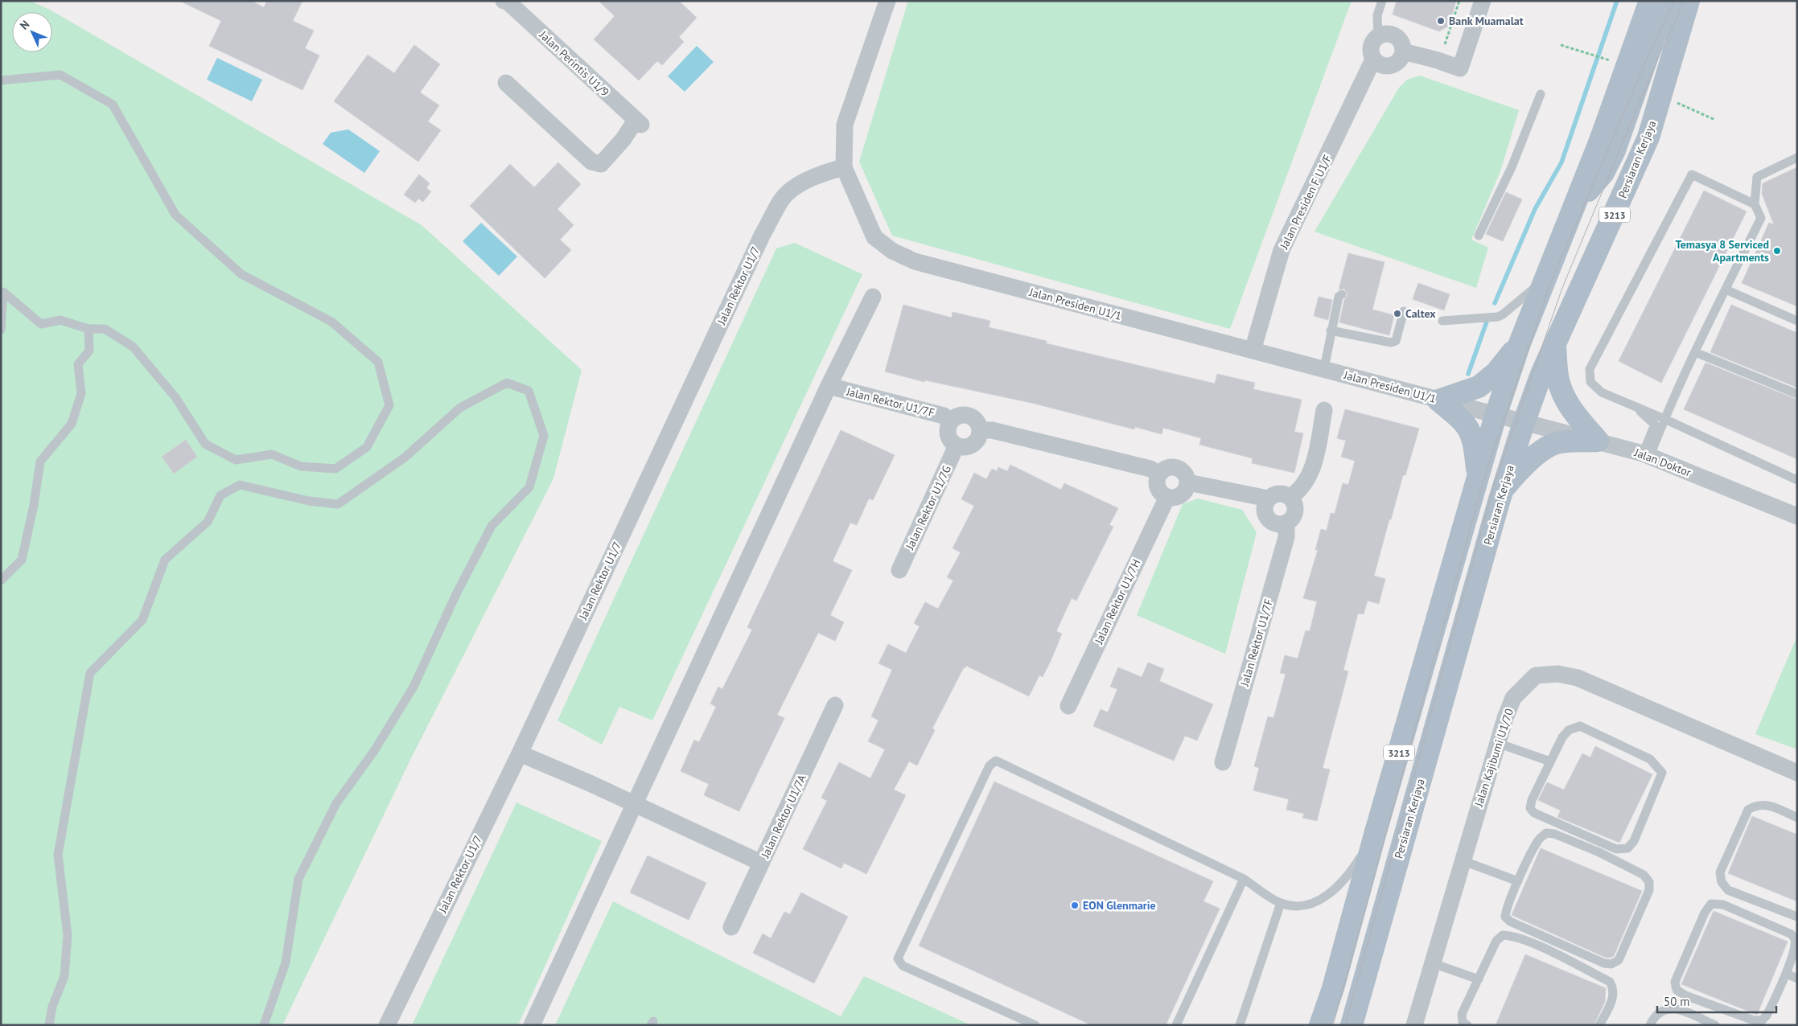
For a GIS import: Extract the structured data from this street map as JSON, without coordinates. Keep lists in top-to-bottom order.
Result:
{
  "streets": {
    "main road": ["Persiaran Kerjaya", "3213"],
    "street": [
      "Jalan Perintis U1/9",
      "Jalan Presiden F U1/F",
      "Jalan Rektor U1/7",
      "Jalan Presiden U1/1",
      "Jalan Rektor U1/7F",
      "Jalan Doktor",
      "Jalan Rektor U1/7G",
      "Jalan Rektor U1/7H",
      "Jalan Kajibumi U1/70",
      "Jalan Rektor U1/7A"
    ]
  },
  "crossings": [
    ["Persiaran Kerjaya", "Jalan Presiden U1/1"],
    ["Persiaran Kerjaya", "Jalan Doktor"],
    ["Jalan Presiden F U1/F", "Jalan Presiden U1/1"],
    ["3213", "Jalan Presiden U1/1"],
    ["Jalan Rektor U1/7", "Jalan Presiden U1/1"],
    ["Jalan Presiden U1/1", "Jalan Doktor"],
    ["Jalan Rektor U1/7F", "Jalan Rektor U1/7G"]
  ],
  "places": [
    "Bank Muamalat",
    "Temasya 8 Serviced Apartments",
    "Caltex",
    "EON Glenmarie"
  ],
  "scale_bar": "50 m",
  "north": "top left"
}
